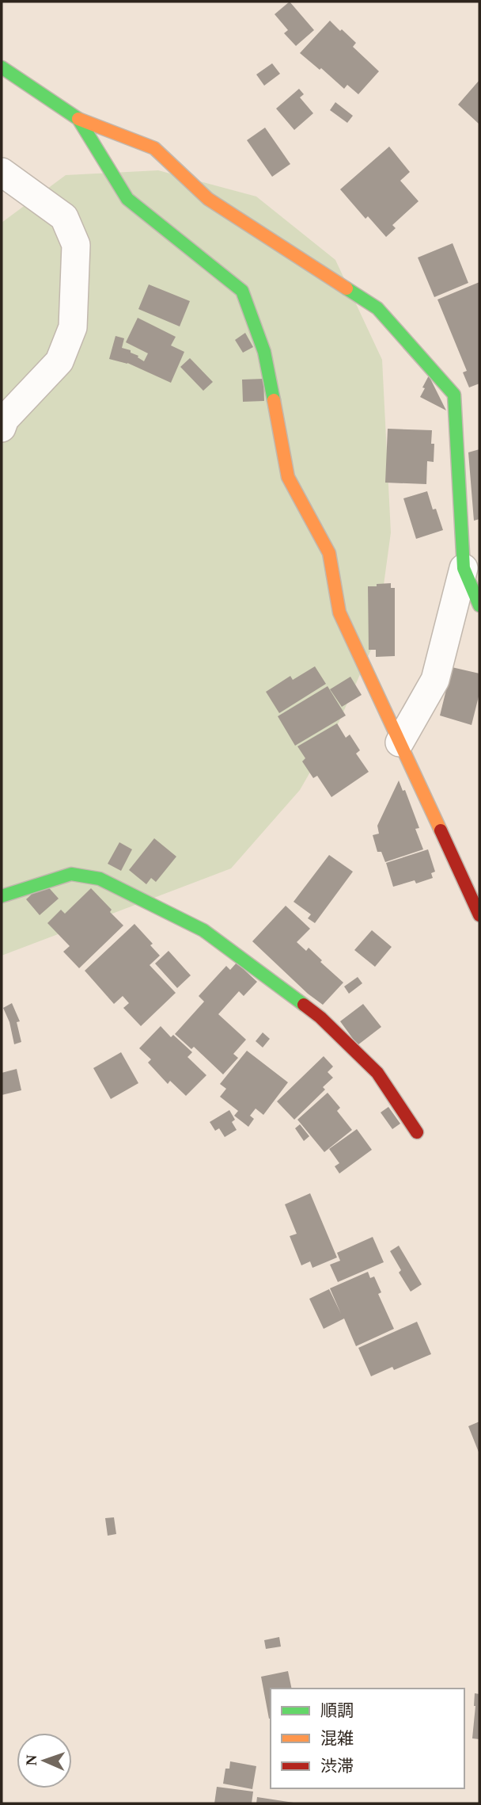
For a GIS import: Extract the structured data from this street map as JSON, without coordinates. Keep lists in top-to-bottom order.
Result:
{
  "legend": ["順調", "混雑", "渋滞"],
  "north": "left"
}
